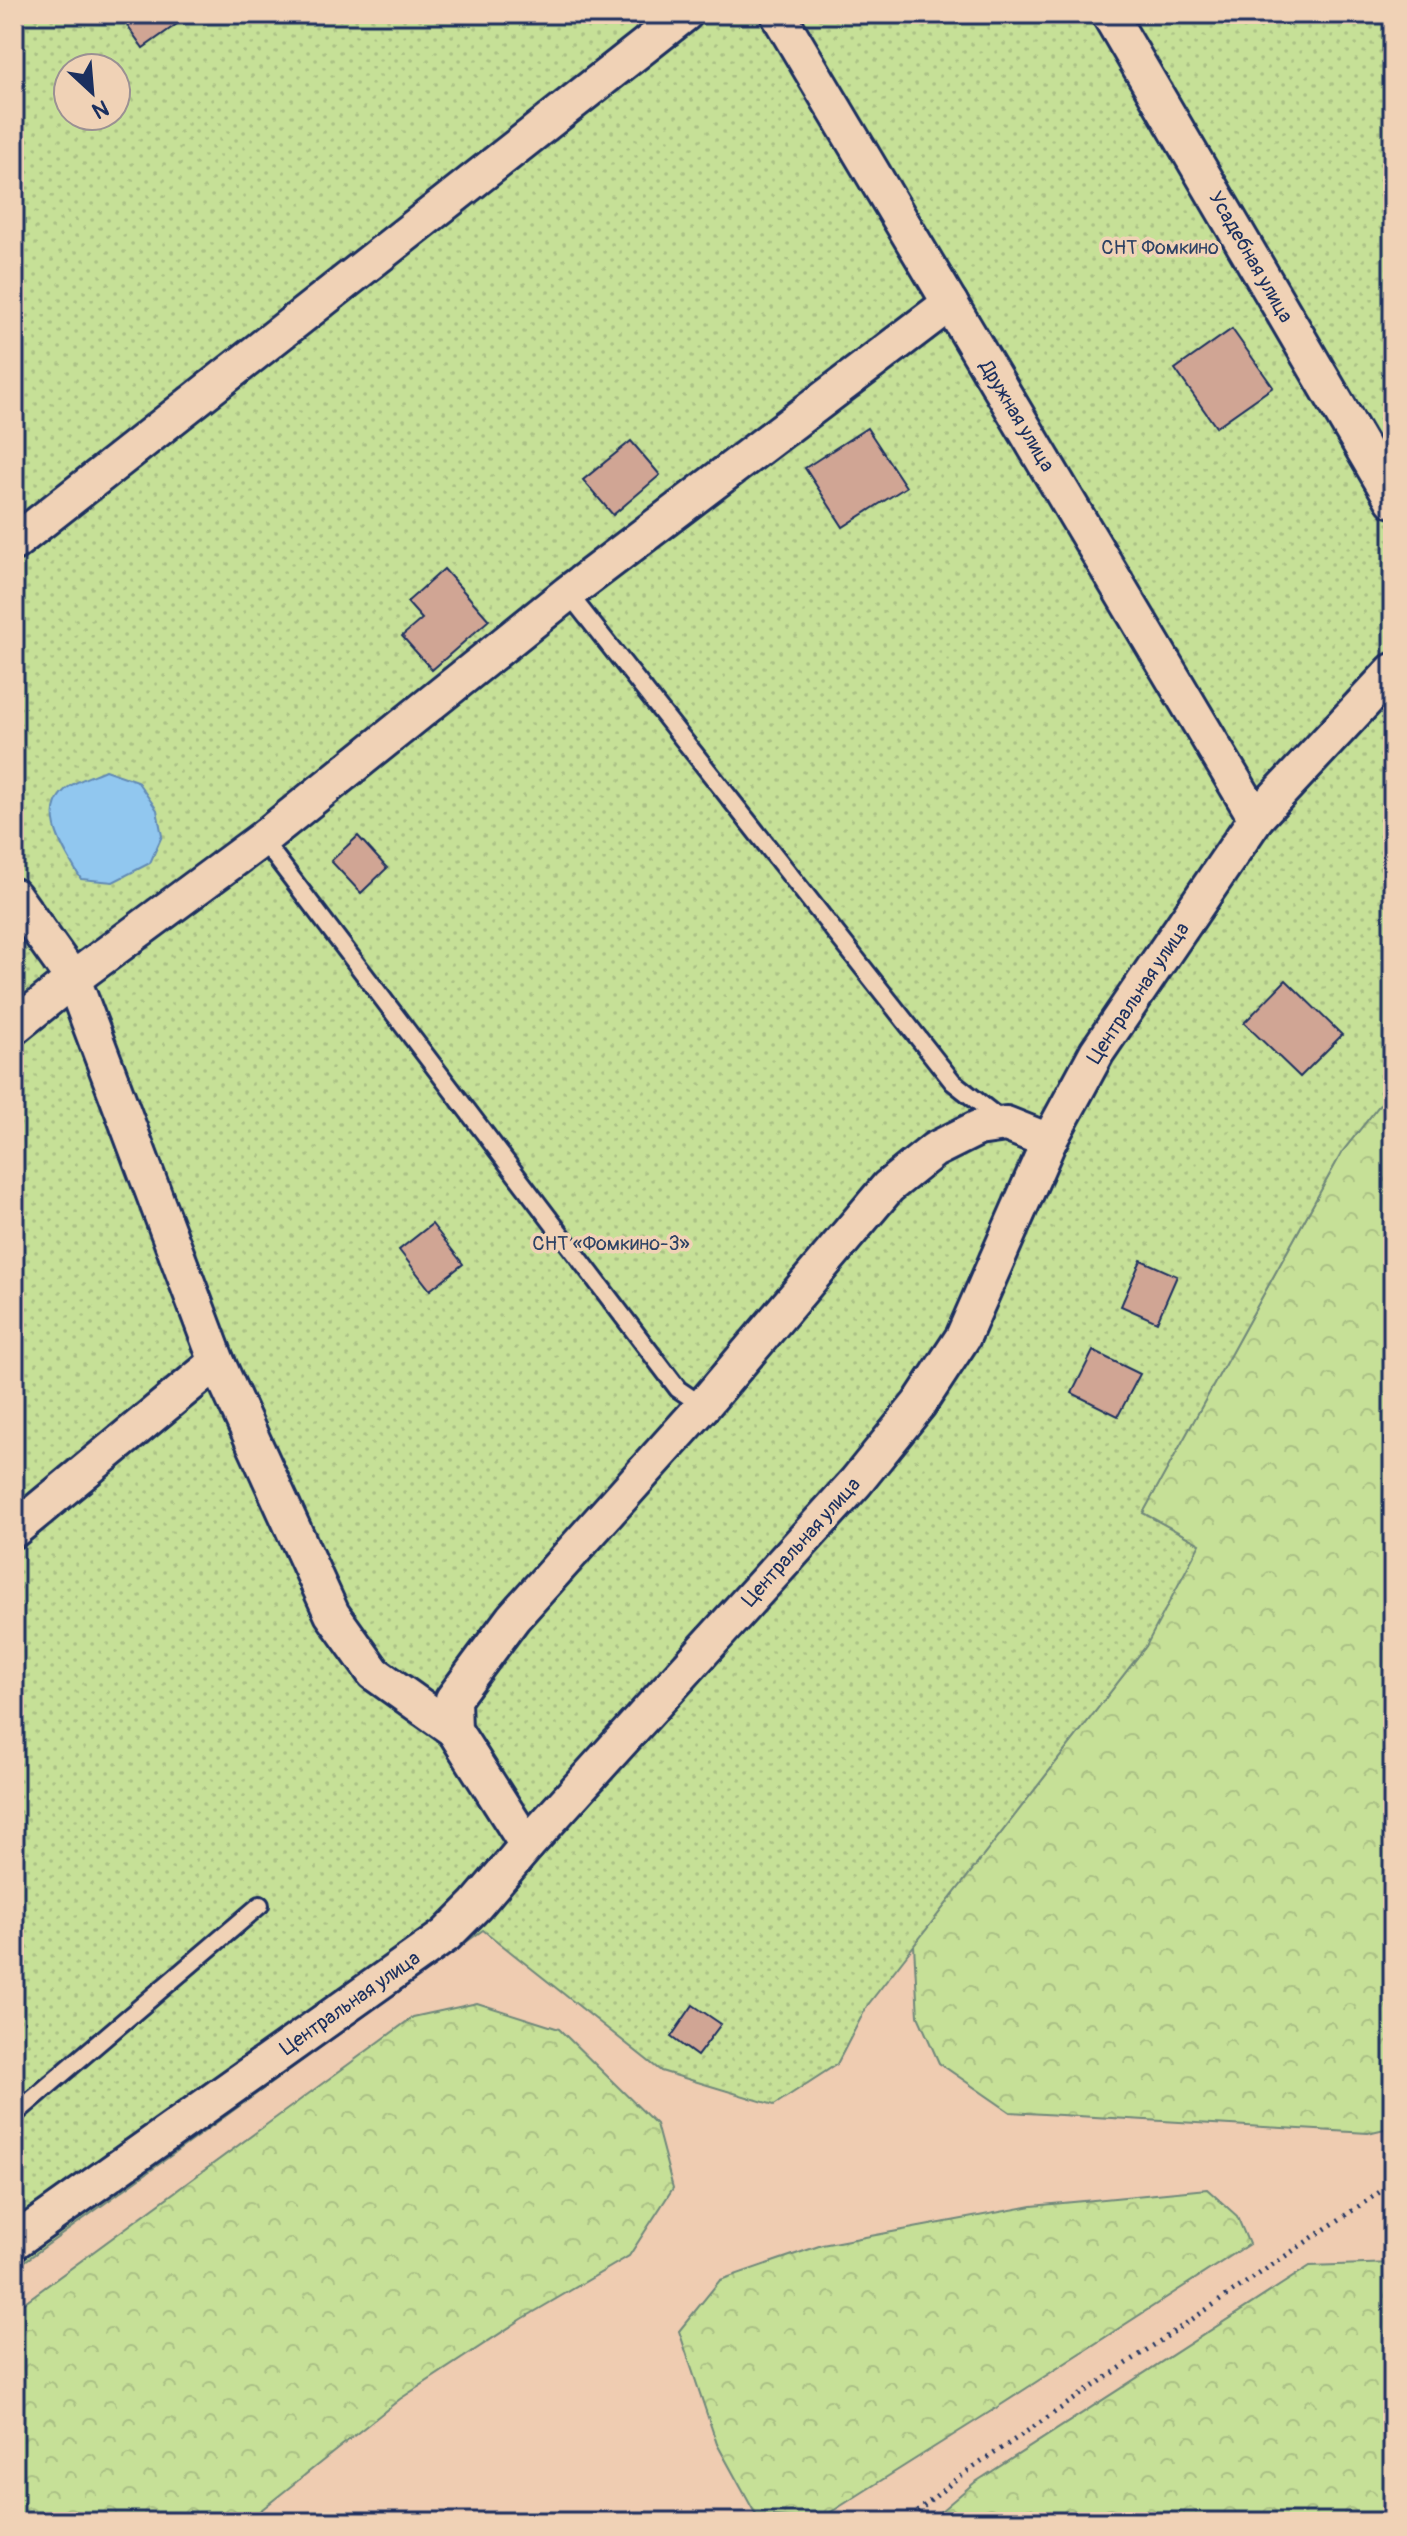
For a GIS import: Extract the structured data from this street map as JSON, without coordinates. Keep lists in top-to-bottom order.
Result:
{
  "streets": {
    "street": ["Усадебная улица", "Дружная улица", "Центральная улица"]
  },
  "crossings": [
    ["Дружная улица", "Центральная улица"]
  ],
  "parks": ["СНТ Фомкино", "СНТ «Фомкино-3»"],
  "north": "bottom right"
}
